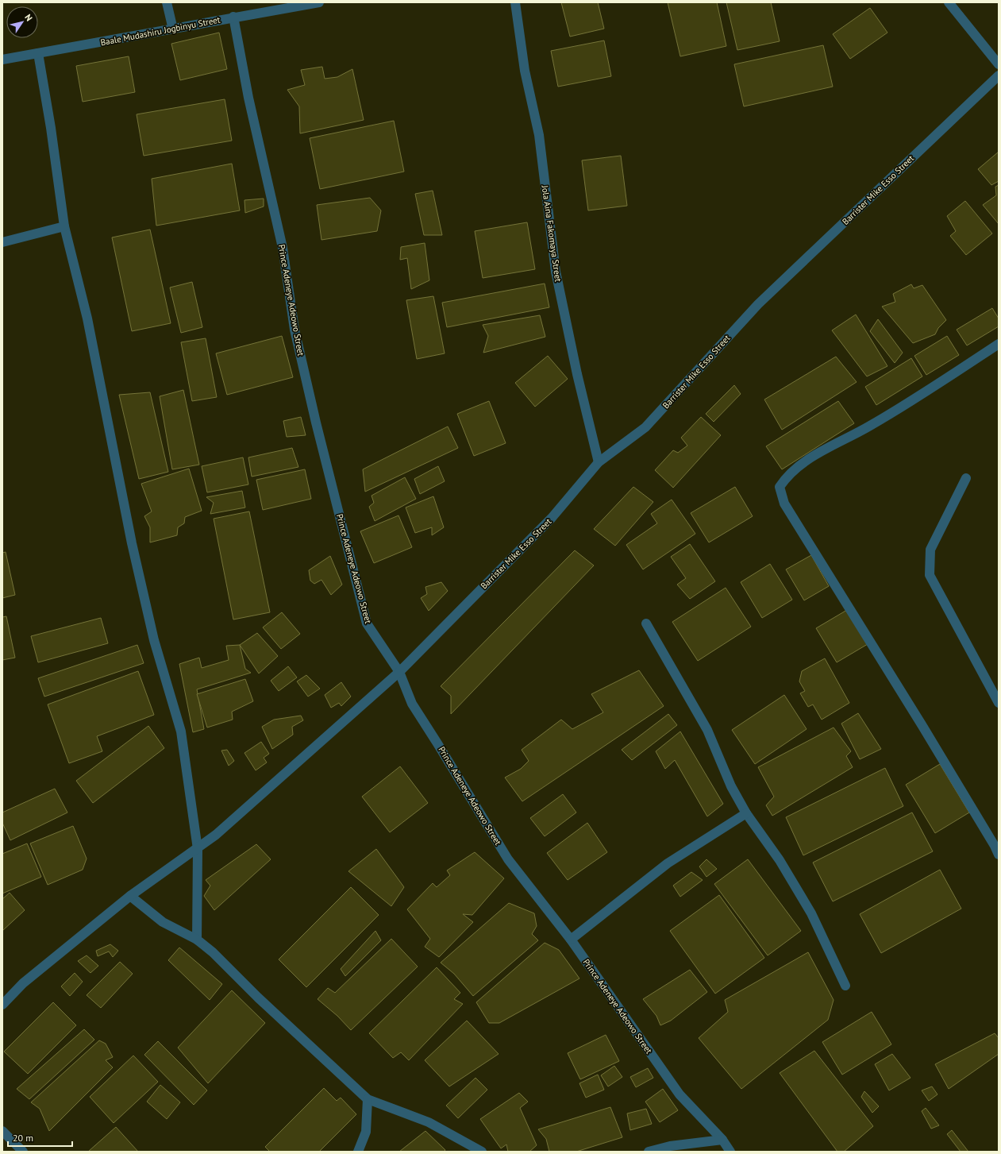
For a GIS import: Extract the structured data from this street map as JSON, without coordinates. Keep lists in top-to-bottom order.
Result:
{
  "streets": {
    "street": [
      "Baale Mudashiru Jogbinyu Street",
      "Barrister Mike Esso Street",
      "Jola Aina Fakomaya Street",
      "Prince Adeneye Adeowo Street"
    ]
  },
  "crossings": [
    ["Baale Mudashiru Jogbinyu Street", "Prince Adeneye Adeowo Street"],
    ["Barrister Mike Esso Street", "Jola Aina Fakomaya Street"],
    ["Barrister Mike Esso Street", "Prince Adeneye Adeowo Street"]
  ],
  "scale_bar": "20 m",
  "north": "top right"
}
